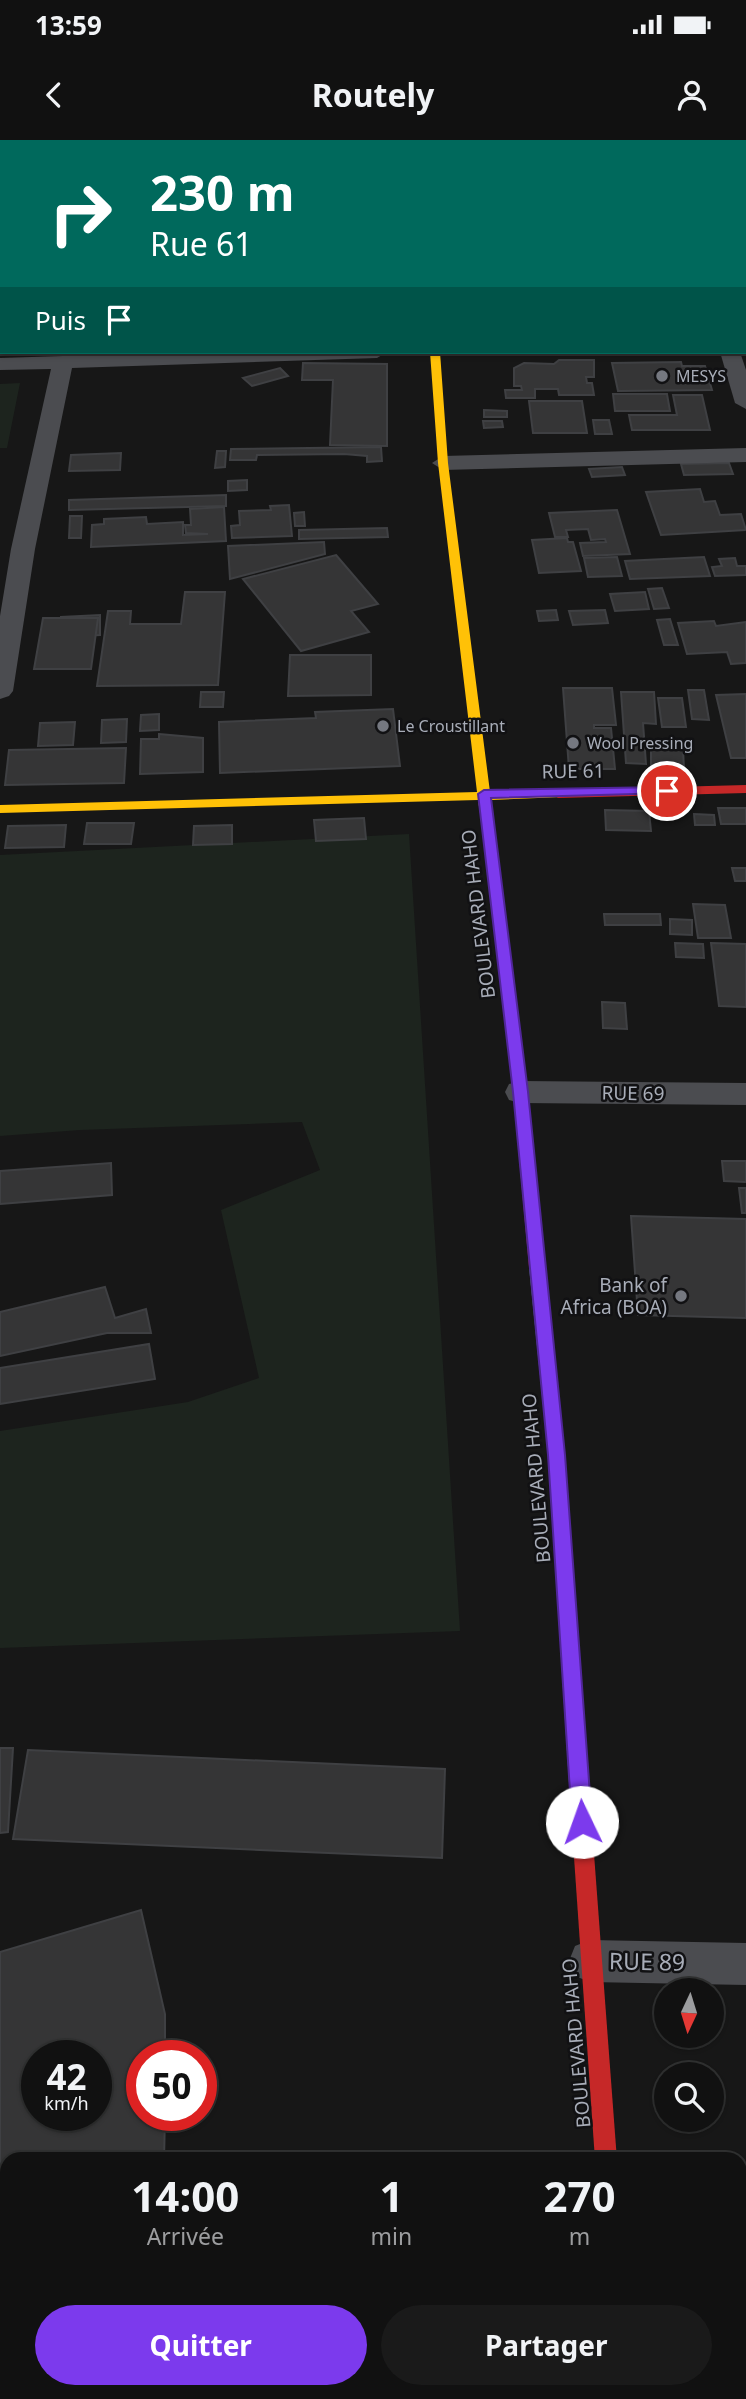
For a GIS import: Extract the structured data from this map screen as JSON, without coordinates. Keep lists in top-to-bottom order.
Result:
{
  "streets": {
    "main road": ["RUE 61", "BOULEVARD HAHO"],
    "street": ["RUE 69", "RUE 89"]
  },
  "crossings": [
    ["RUE 61", "BOULEVARD HAHO"],
    ["BOULEVARD HAHO", "RUE 69"],
    ["BOULEVARD HAHO", "RUE 89"]
  ],
  "places": [
    "MESYS",
    "Le Croustillant",
    "Wool Pressing",
    "Bank of Africa (BOA)"
  ],
  "north": "bottom",
  "page": {
    "status": "13:59",
    "header": "Routely",
    "turn": ["230 m", "Rue 61"],
    "then": "Puis",
    "speed": "42 km/h",
    "limit": "50",
    "eta": [
      "14:00",
      "Arrivée",
      "1",
      "min",
      "270",
      "m"
    ],
    "buttons": ["Quitter", "Partager"]
  }
}
